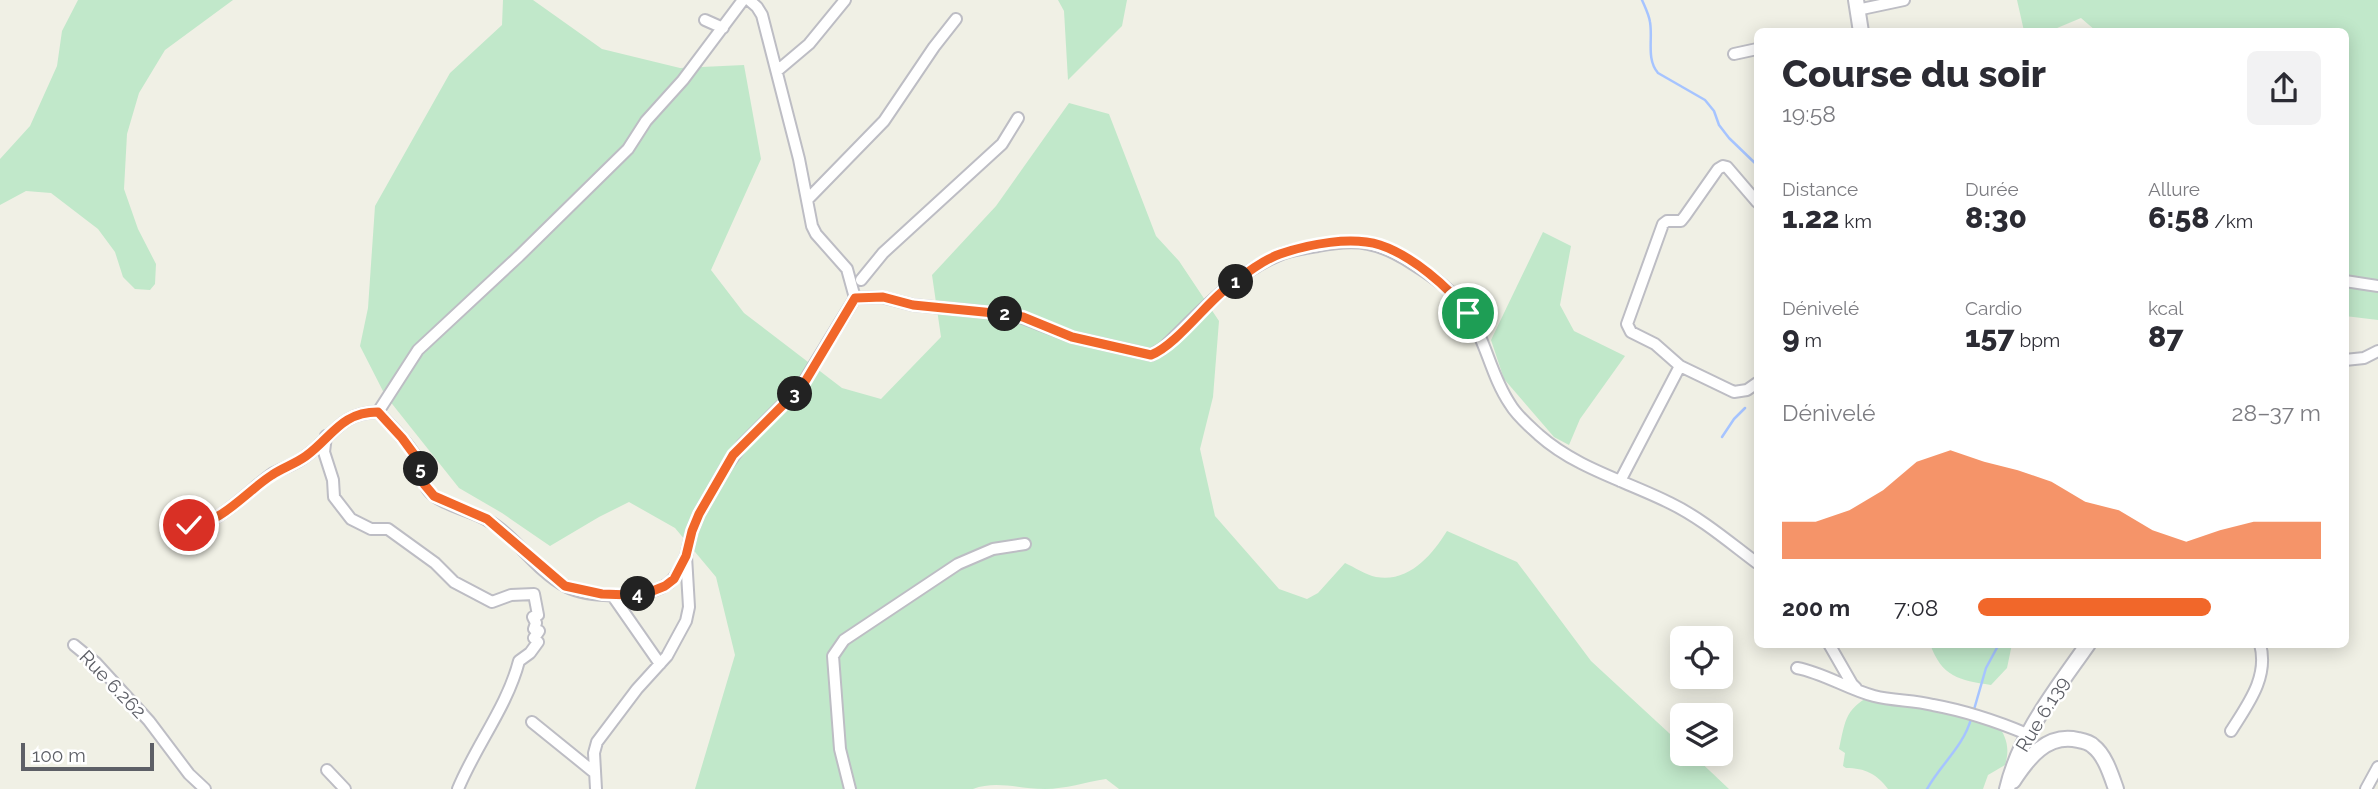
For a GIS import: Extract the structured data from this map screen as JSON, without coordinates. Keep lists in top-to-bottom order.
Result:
{
  "streets": {
    "street": ["Rue 6.262", "Rue 6.139"]
  },
  "scale_bar": "100 m",
  "page": {
    "heading": ["Course du soir", "19:58"],
    "stats": [
      ["Distance", "1.22 km"],
      ["Durée", "8:30"],
      ["Allure", "6:58 /km"],
      ["Dénivelé", "9 m"],
      ["Cardio", "157 bpm"],
      ["kcal", "87"]
    ],
    "pins": [
      "1",
      "2",
      "3",
      "5",
      "4"
    ],
    "chart": ["Dénivelé", "28–37 m"],
    "list": [
      {
        "name": "200 m",
        "note": "7:08"
      }
    ],
    "scale": "100 m"
  }
}
